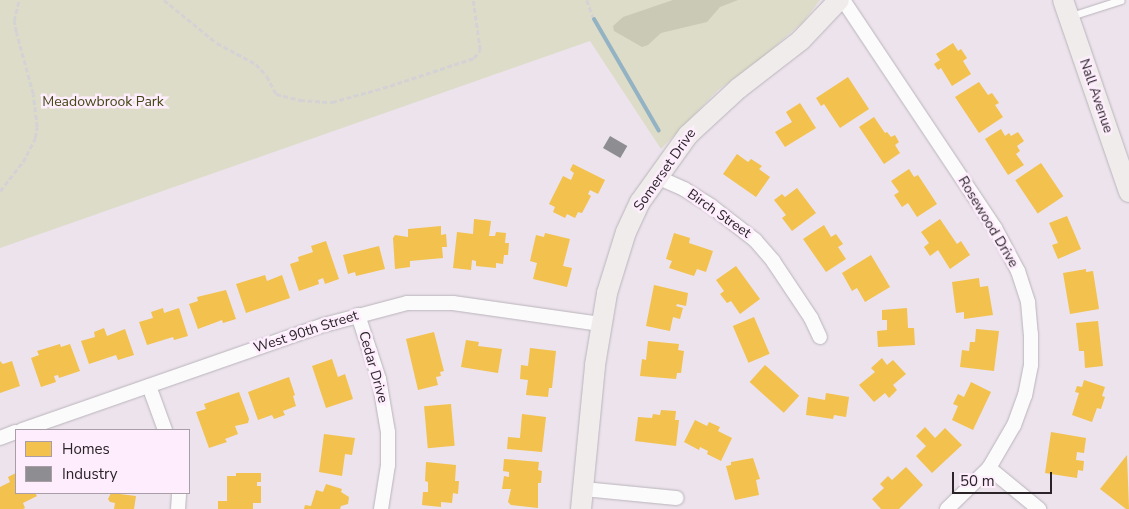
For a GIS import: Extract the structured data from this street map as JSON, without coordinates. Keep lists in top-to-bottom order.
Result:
{
  "streets": {
    "street": [
      "Nall Avenue",
      "Somerset Drive",
      "Birch Street",
      "Rosewood Drive",
      "West 90th Street",
      "Cedar Drive"
    ]
  },
  "crossings": [
    ["Somerset Drive", "Birch Street"],
    ["Somerset Drive", "West 90th Street"],
    ["West 90th Street", "Cedar Drive"]
  ],
  "parks": ["Meadowbrook Park"],
  "legend": ["Homes", "Industry"],
  "scale_bar": "50 m"
}
